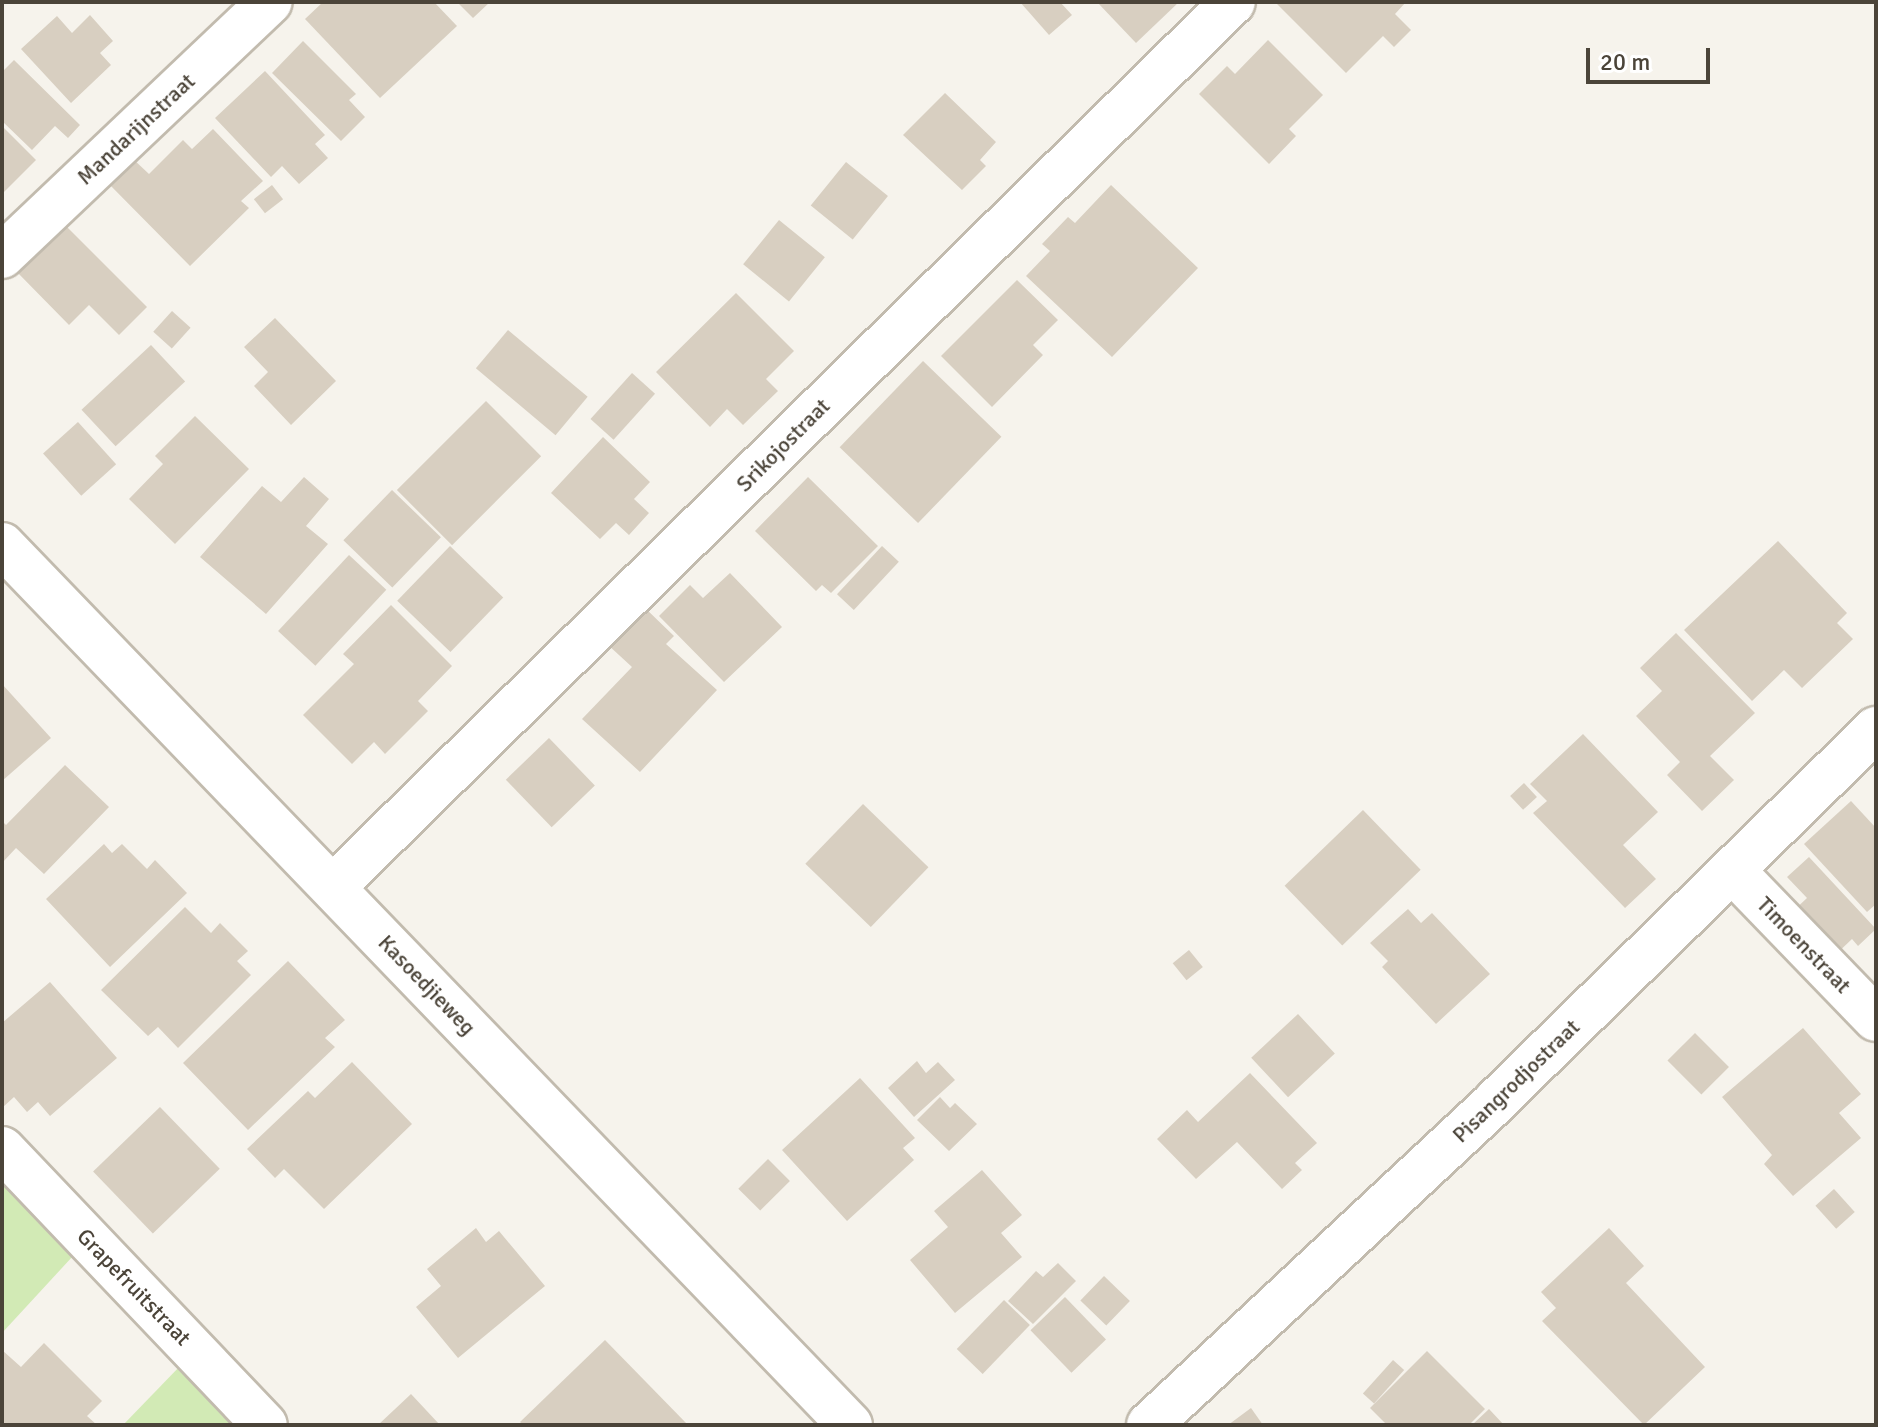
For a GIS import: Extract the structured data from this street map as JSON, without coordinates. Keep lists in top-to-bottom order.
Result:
{
  "streets": {
    "street": [
      "Mandarijnstraat",
      "Srikojostraat",
      "Timoenstraat",
      "Kasoedjieweg",
      "Pisangrodjostraat",
      "Grapefruitstraat"
    ]
  },
  "crossings": [
    ["Srikojostraat", "Kasoedjieweg"],
    ["Timoenstraat", "Pisangrodjostraat"]
  ],
  "scale_bar": "20 m"
}
